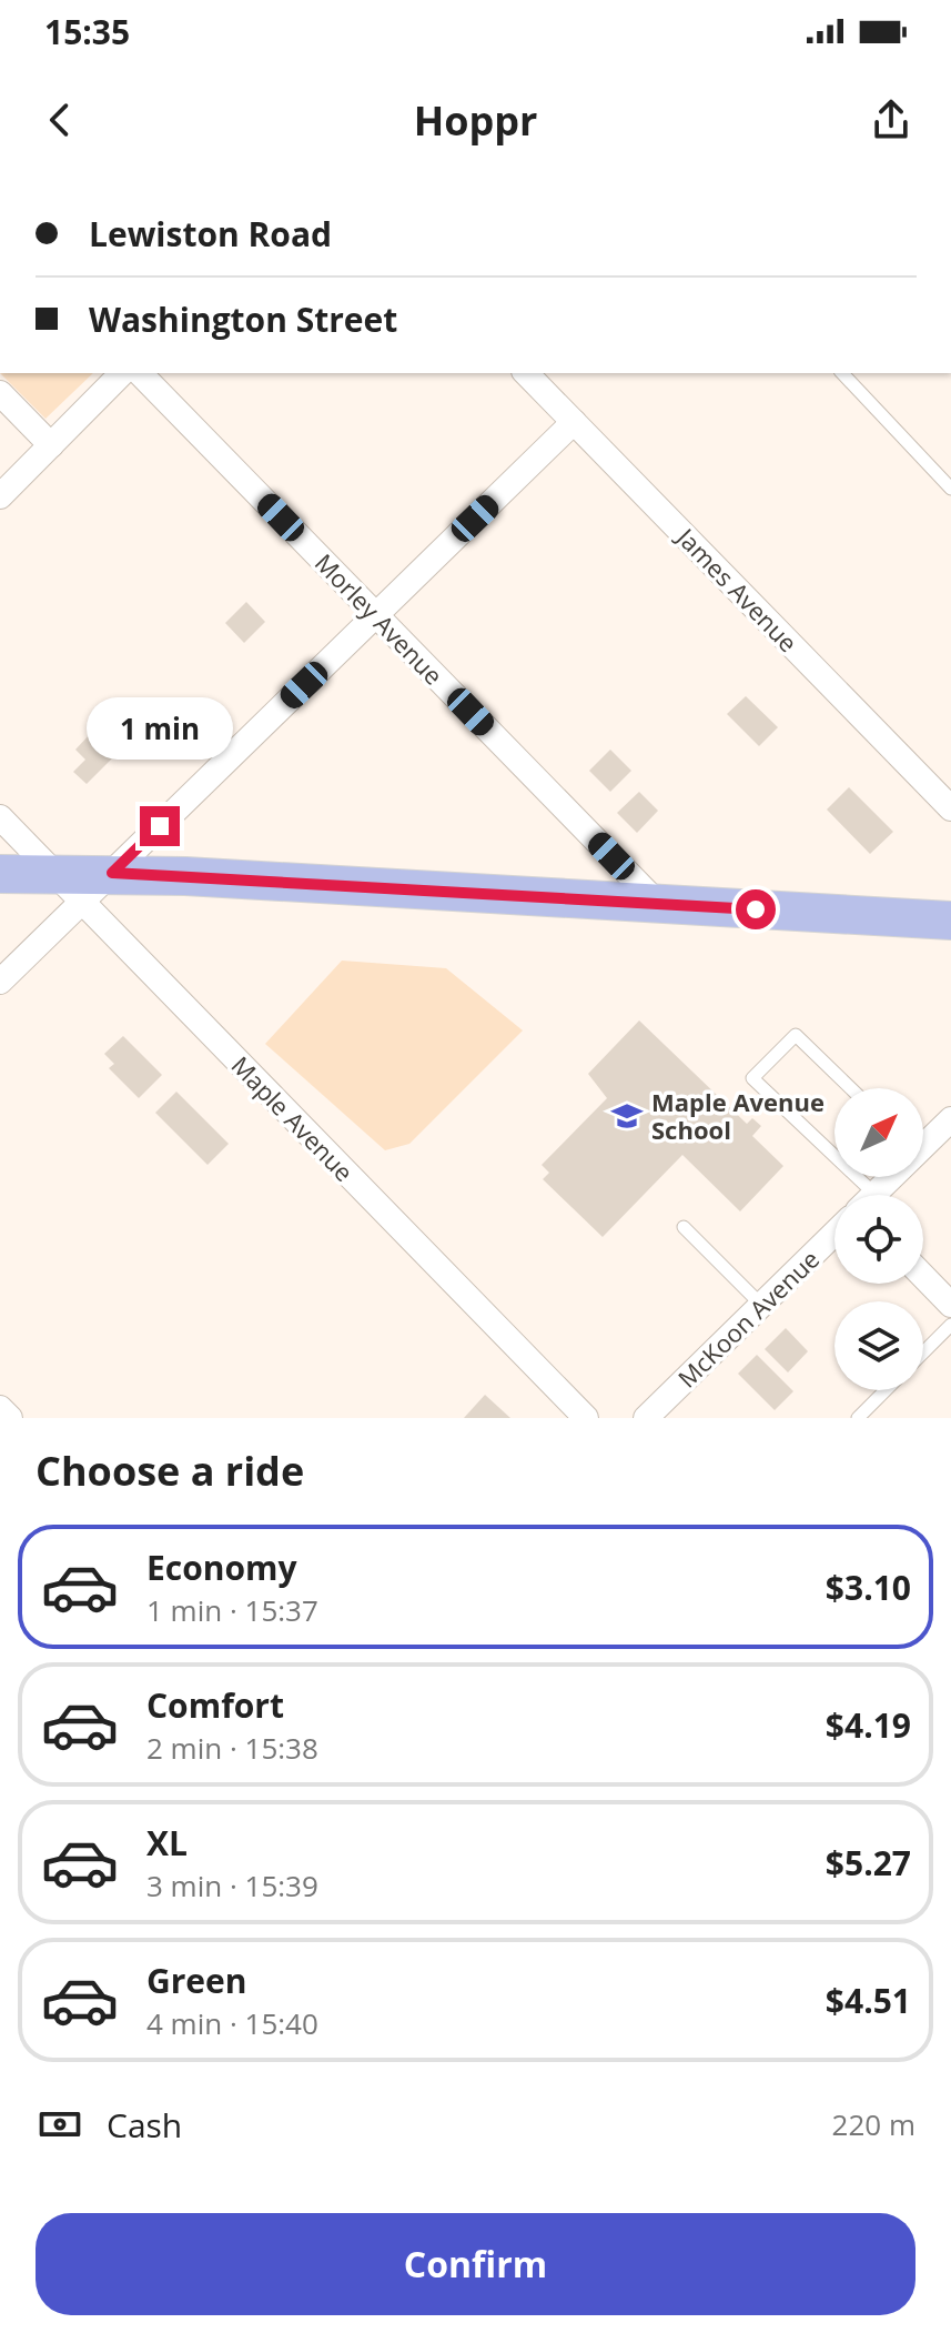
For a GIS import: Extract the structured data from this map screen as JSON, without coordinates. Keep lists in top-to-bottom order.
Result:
{
  "streets": {
    "street": [
      "James Avenue",
      "Morley Avenue",
      "Maple Avenue",
      "McKoon Avenue"
    ]
  },
  "places": {
    "school or university": ["Maple Avenue School"]
  },
  "north": "top right",
  "page": {
    "status": "15:35",
    "header": "Hoppr",
    "banner": ["Lewiston Road", "Washington Street"],
    "bubble": "1 min",
    "heading": "Choose a ride",
    "list": [
      {
        "name": "Economy",
        "note": "1 min · 15:37",
        "value": "$3.10"
      },
      {
        "name": "Comfort",
        "note": "2 min · 15:38",
        "value": "$4.19"
      },
      {
        "name": "XL",
        "note": "3 min · 15:39",
        "value": "$5.27"
      },
      {
        "name": "Green",
        "note": "4 min · 15:40",
        "value": "$4.51"
      }
    ],
    "pay": ["Cash", "220 m"],
    "buttons": "Confirm"
  }
}
